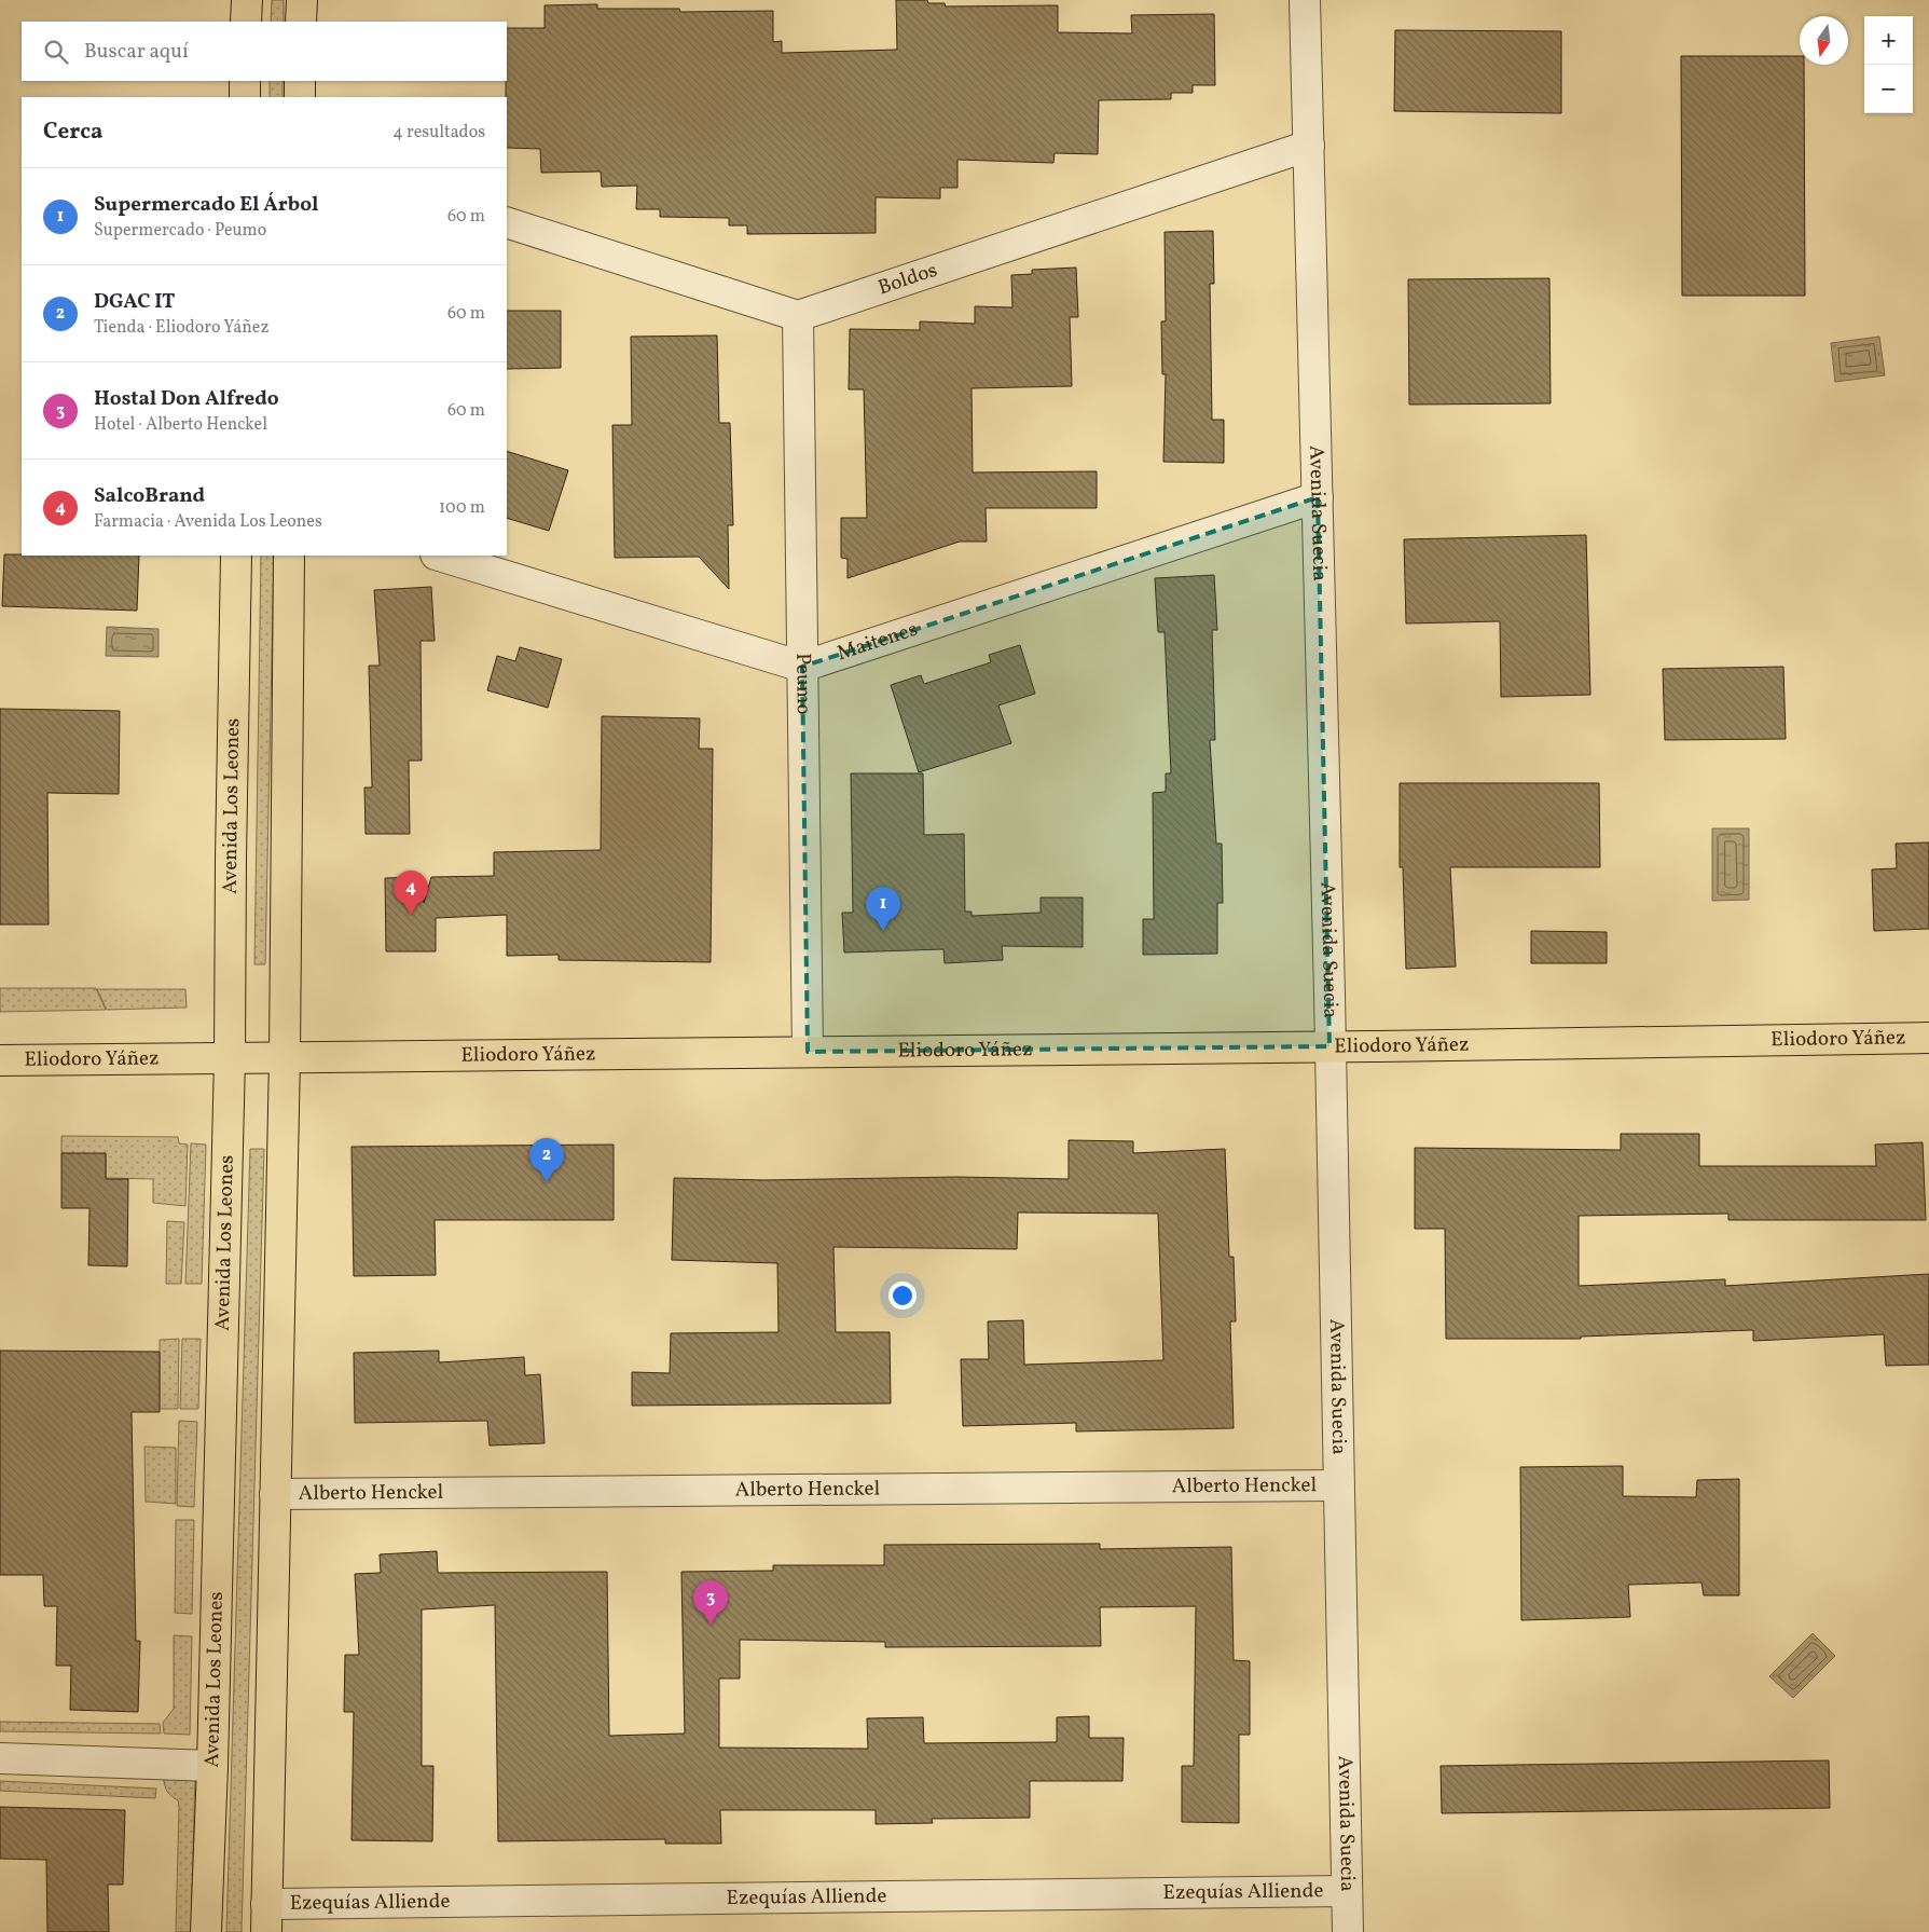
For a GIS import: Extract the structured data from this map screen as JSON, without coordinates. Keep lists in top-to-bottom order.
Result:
{
  "streets": {
    "main road": ["Avenida Los Leones", "Eliodoro Yáñez"],
    "street": [
      "Boldos",
      "Avenida Suecia",
      "Maitenes",
      "Peumo",
      "Alberto Henckel",
      "Ezequías Alliende"
    ]
  },
  "crossings": [
    ["Boldos", "Avenida Suecia"],
    ["Boldos", "Peumo"],
    ["Avenida Suecia", "Maitenes"],
    ["Avenida Suecia", "Eliodoro Yáñez"],
    ["Avenida Suecia", "Alberto Henckel"],
    ["Avenida Suecia", "Ezequías Alliende"],
    ["Maitenes", "Peumo"],
    ["Peumo", "Eliodoro Yáñez"],
    ["Avenida Los Leones", "Eliodoro Yáñez"]
  ],
  "north": "bottom",
  "page": {
    "map_buttons": ["+", "−"],
    "search": "Buscar aquí",
    "heading": ["Cerca", "4 resultados"],
    "list": [
      {
        "mark": "1",
        "name": "Supermercado El Árbol",
        "note": "Supermercado · Peumo",
        "value": "60 m"
      },
      {
        "mark": "2",
        "name": "DGAC IT",
        "note": "Tienda · Eliodoro Yáñez",
        "value": "60 m"
      },
      {
        "mark": "3",
        "name": "Hostal Don Alfredo",
        "note": "Hotel · Alberto Henckel",
        "value": "60 m"
      },
      {
        "mark": "4",
        "name": "SalcoBrand",
        "note": "Farmacia · Avenida Los Leones",
        "value": "100 m"
      }
    ],
    "pins": [
      "4",
      "1",
      "2",
      "3"
    ]
  }
}
